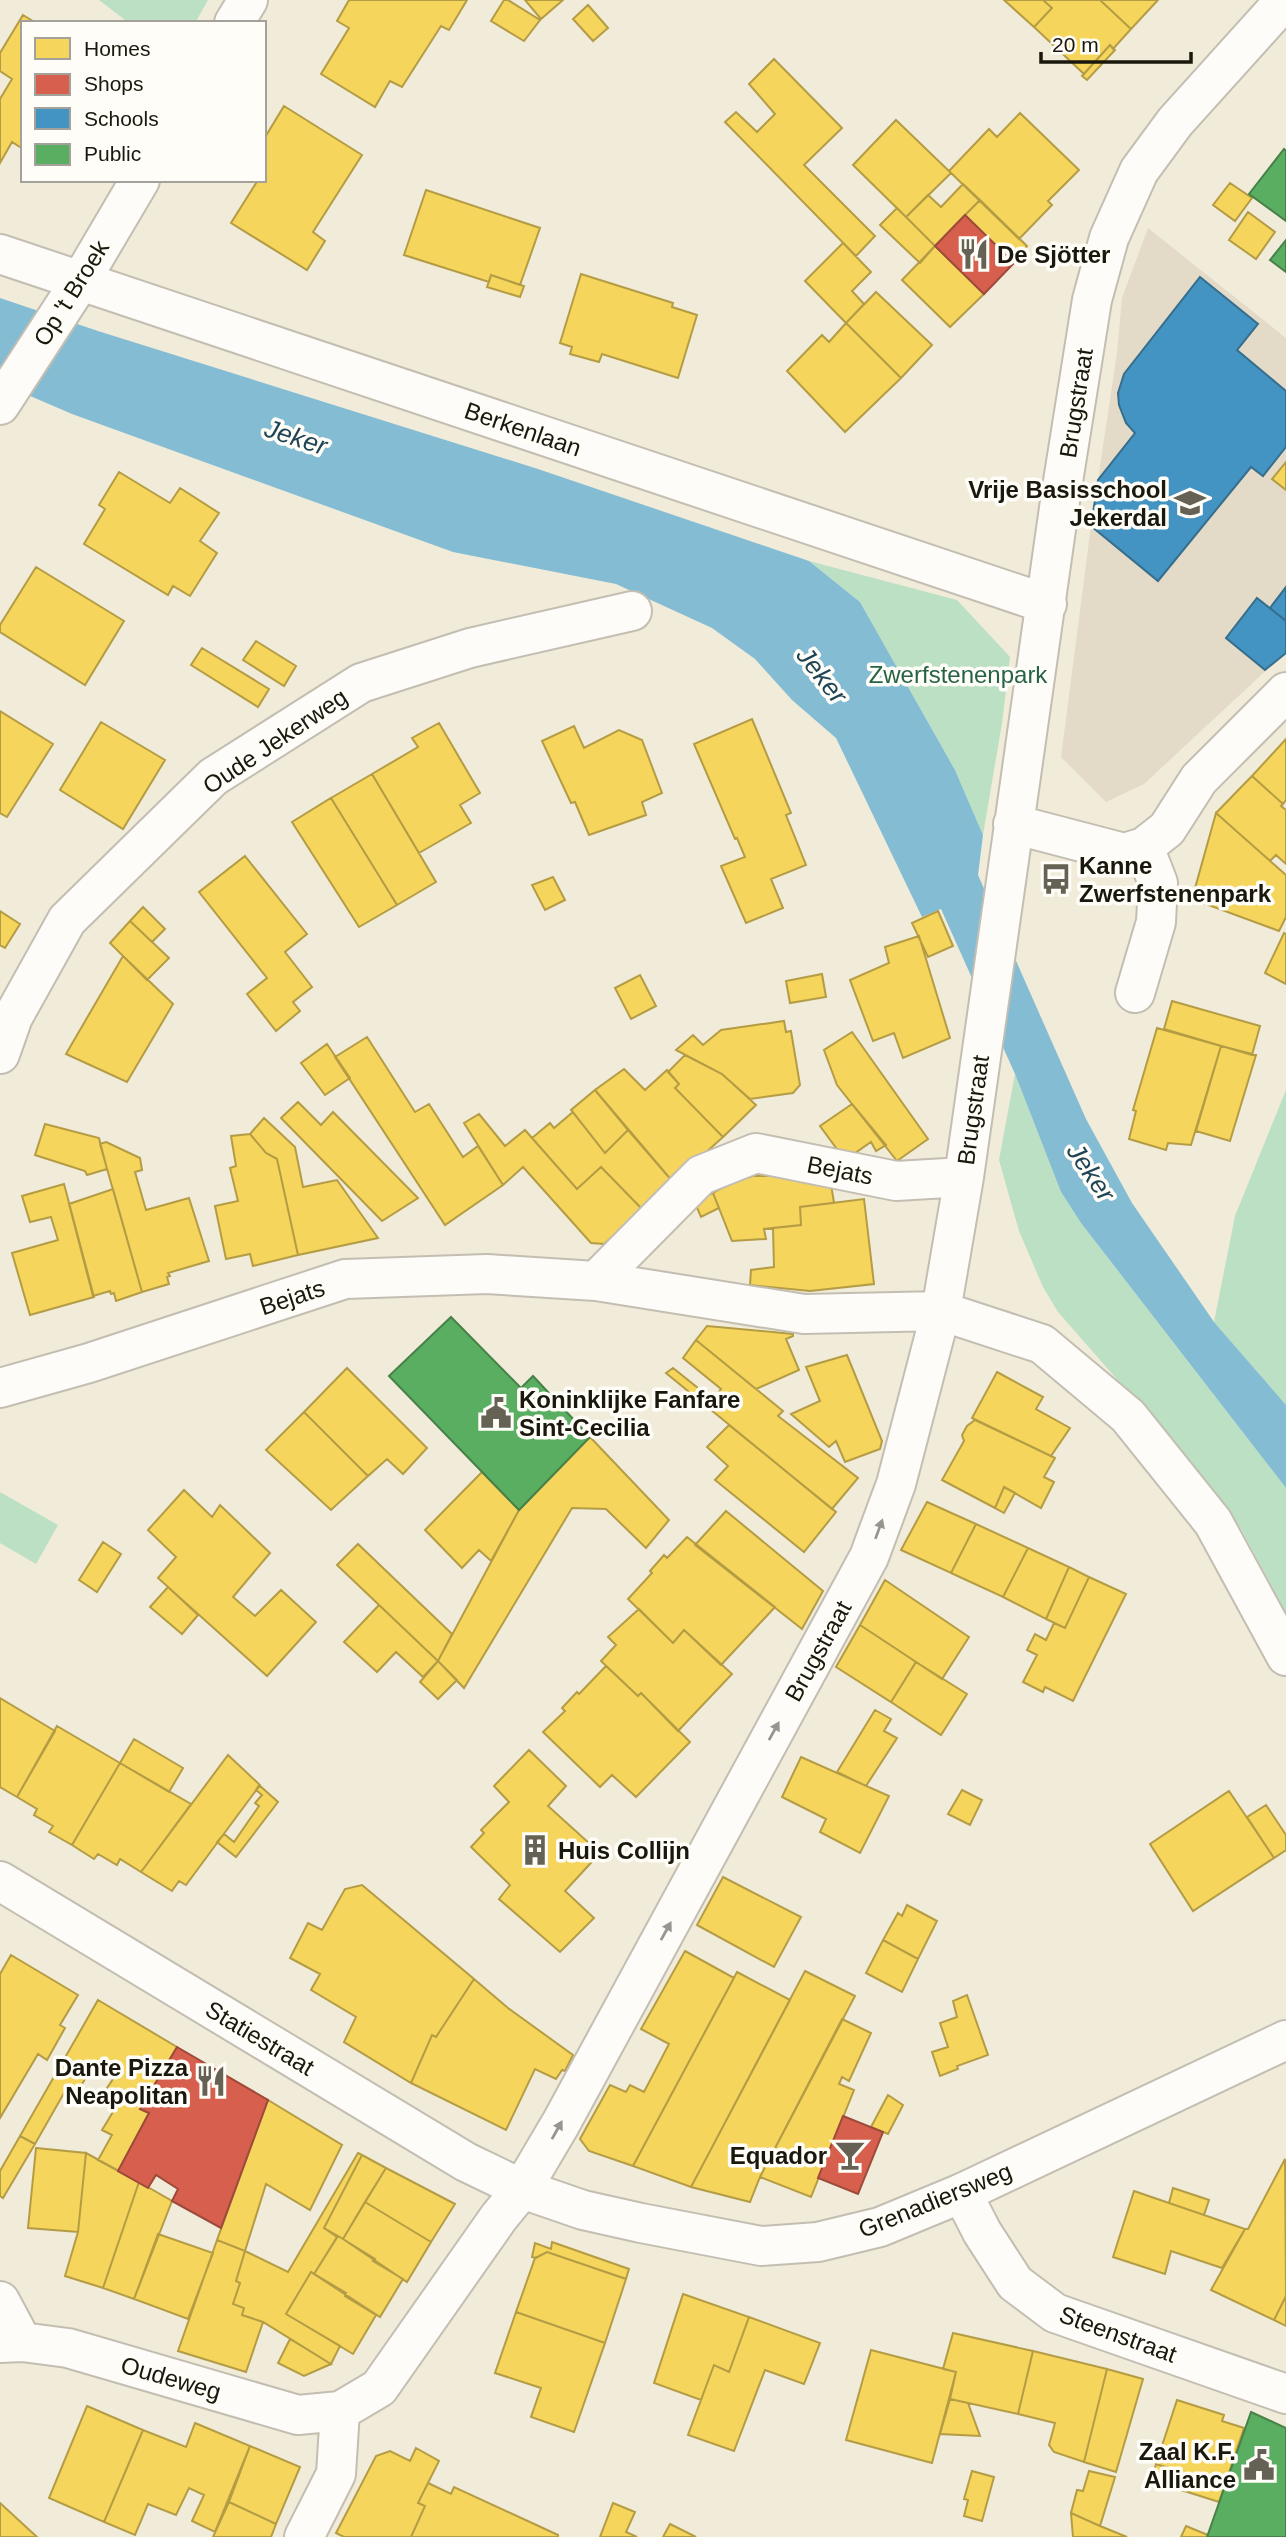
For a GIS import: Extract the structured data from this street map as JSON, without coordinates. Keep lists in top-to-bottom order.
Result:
{
  "streets": {
    "street": [
      "Op 't Broek",
      "Brugstraat",
      "Berkenlaan",
      "Oude Jekerweg",
      "Bejats",
      "Statiestraat",
      "Grenadiersweg",
      "Steenstraat",
      "Oudeweg"
    ]
  },
  "crossings": [
    ["Op 't Broek", "Berkenlaan"],
    ["Brugstraat", "Berkenlaan"],
    ["Brugstraat", "Bejats"],
    ["Brugstraat", "Statiestraat"],
    ["Brugstraat", "Grenadiersweg"],
    ["Brugstraat", "Oudeweg"],
    ["Statiestraat", "Grenadiersweg"],
    ["Statiestraat", "Oudeweg"],
    ["Grenadiersweg", "Steenstraat"],
    ["Grenadiersweg", "Oudeweg"]
  ],
  "one_way": ["Brugstraat"],
  "water": ["Jeker"],
  "parks": ["Zwerfstenenpark"],
  "places": {
    "restaurant": ["De Sjötter", "Dante Pizza Neapolitan"],
    "school or university": ["Vrije Basisschool Jekerdal"],
    "bus stop": ["Kanne Zwerfstenenpark"],
    "public building": ["Koninklijke Fanfare Sint-Cecilia", "Zaal K.F. Alliance"],
    "building": ["Huis Collijn"],
    "bar": ["Equador"]
  },
  "legend": [
    "Homes",
    "Shops",
    "Schools",
    "Public"
  ],
  "scale_bar": "20 m"
}
